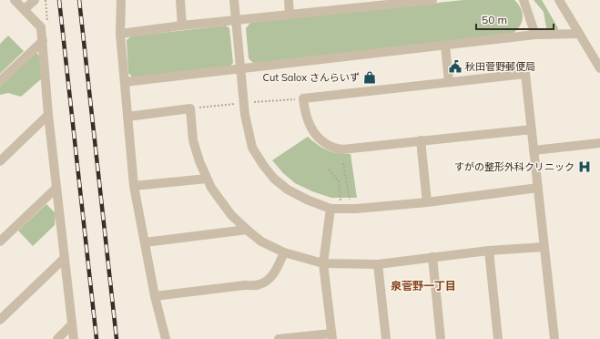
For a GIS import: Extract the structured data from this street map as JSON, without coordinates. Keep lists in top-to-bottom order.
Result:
{
  "districts": ["泉菅野一丁目"],
  "places": {
    "public building": ["秋田菅野郵便局"],
    "shop": ["Cut Salox さんらいず"],
    "hospital": ["すがの整形外科クリニック"]
  },
  "scale_bar": "50 m"
}
